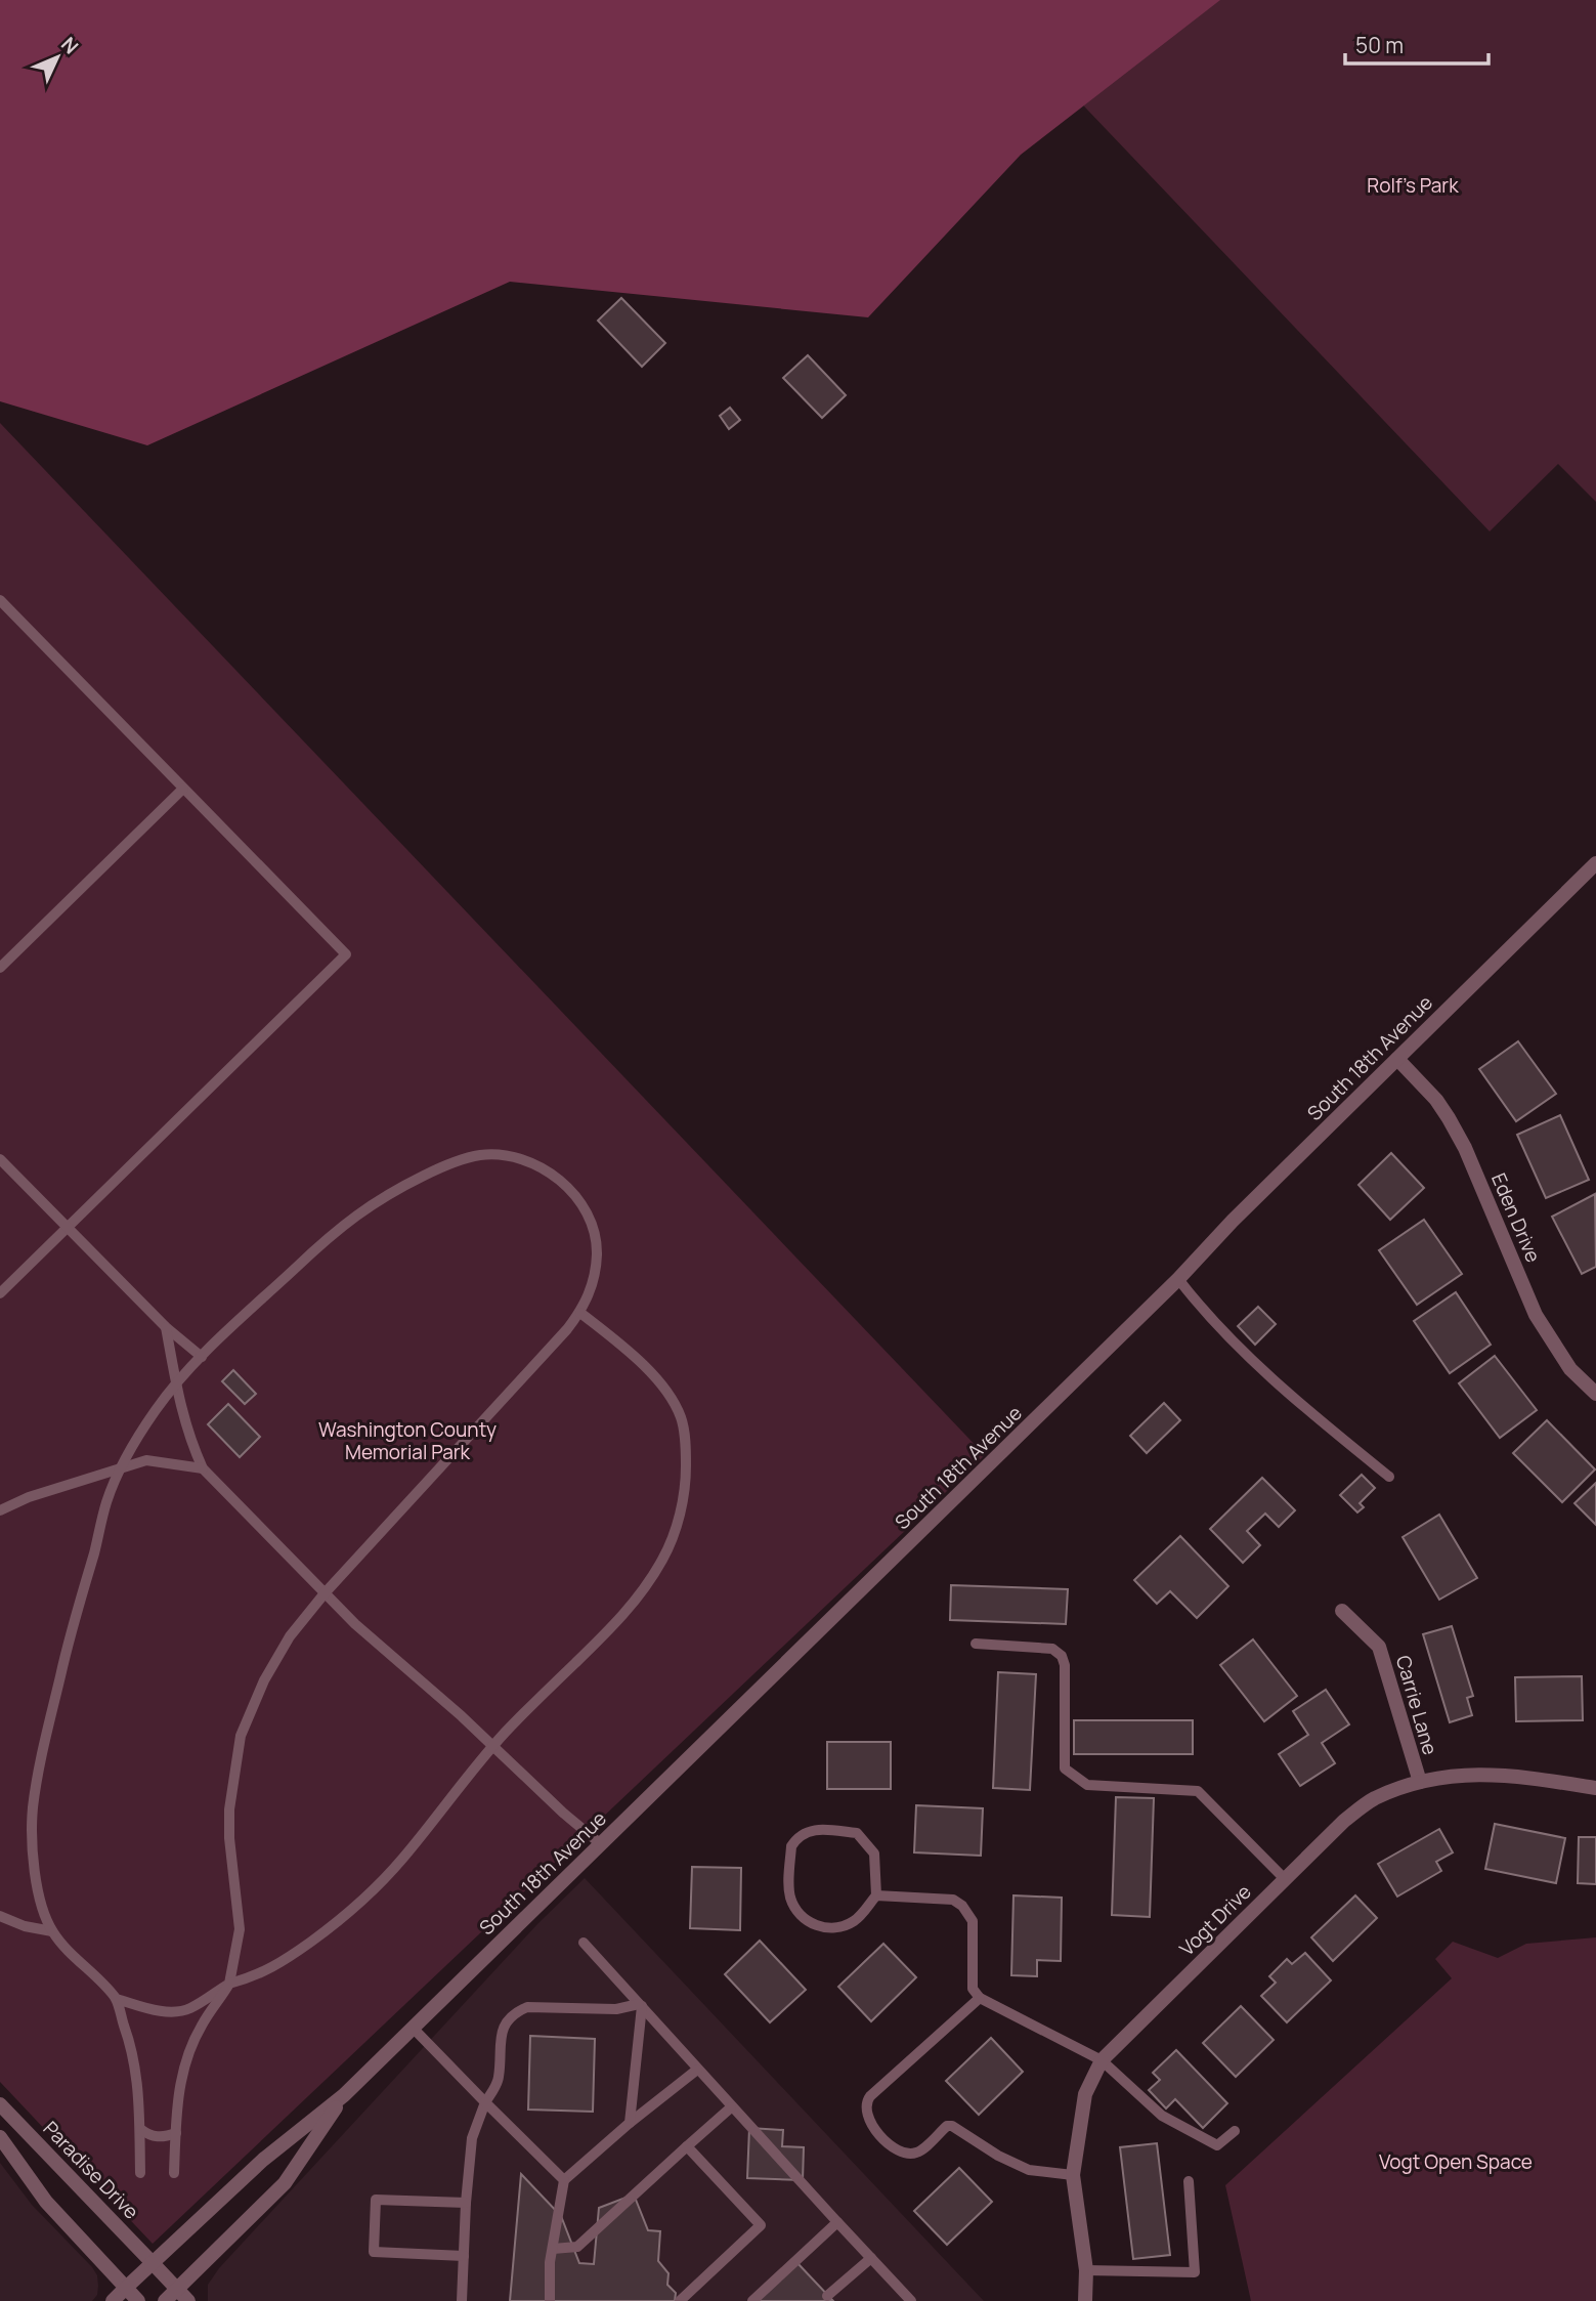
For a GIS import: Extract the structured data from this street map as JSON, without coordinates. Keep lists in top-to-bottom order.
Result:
{
  "streets": {
    "street": [
      "South 18th Avenue",
      "Eden Drive",
      "Carrie Lane",
      "Vogt Drive",
      "Paradise Drive"
    ]
  },
  "crossings": [
    ["South 18th Avenue", "Eden Drive"],
    ["South 18th Avenue", "Paradise Drive"],
    ["Carrie Lane", "Vogt Drive"]
  ],
  "parks": ["Rolf's Park", "Washington County Memorial Park", "Vogt Open Space"],
  "scale_bar": "50 m",
  "north": "top right"
}
